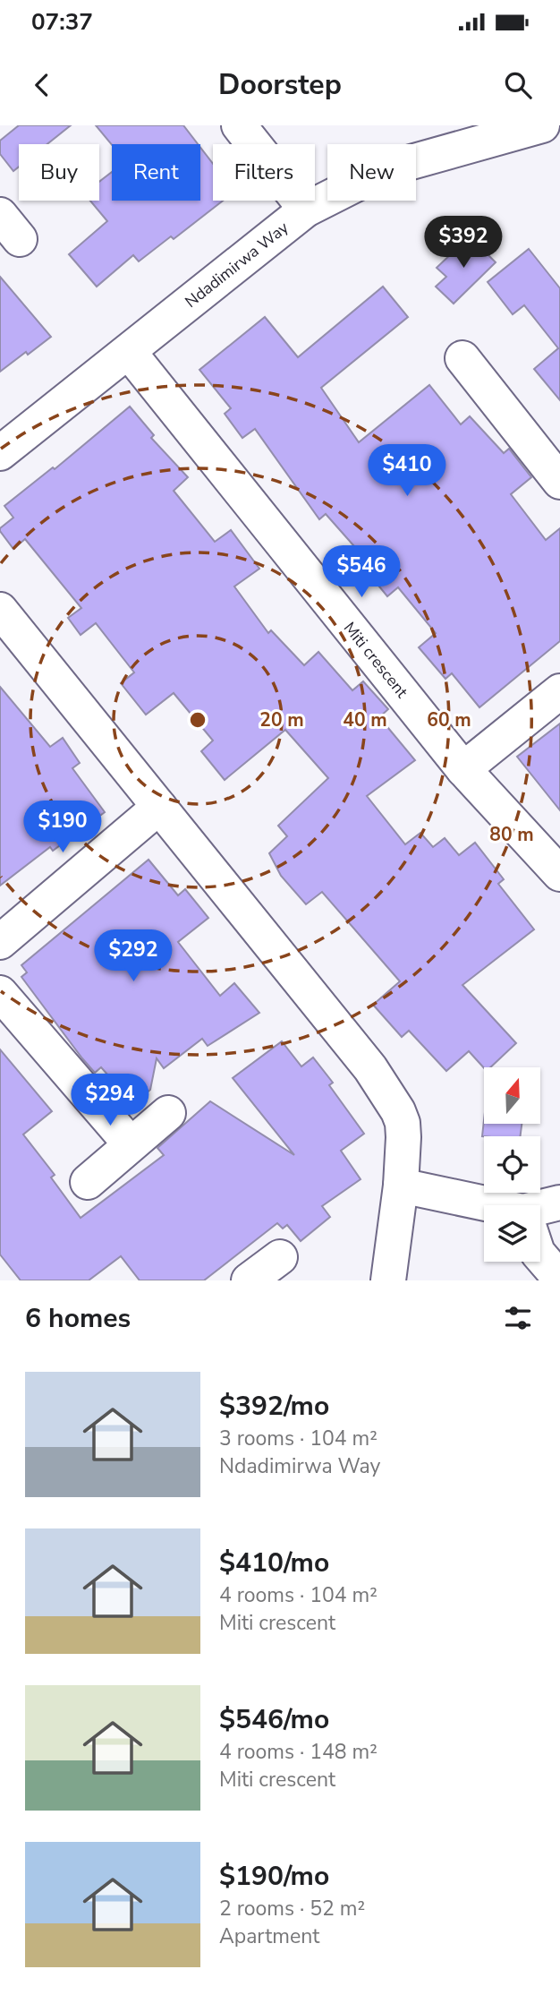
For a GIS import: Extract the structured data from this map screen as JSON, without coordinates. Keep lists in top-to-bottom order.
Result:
{
  "streets": {
    "street": ["Ndadimirwa Way", "Miti crescent"]
  },
  "crossings": [
    ["Ndadimirwa Way", "Miti crescent"]
  ],
  "north": "top",
  "page": {
    "status": "07:37",
    "header": "Doorstep",
    "chip": [
      "Buy",
      "Rent",
      "Filters",
      "New"
    ],
    "price": [
      "$392",
      "$410",
      "$546",
      "$190",
      "$292",
      "$294"
    ],
    "heading": "6 homes",
    "list": [
      {
        "name": "$392/mo",
        "note": "3 rooms · 104 m² · Ndadimirwa Way"
      },
      {
        "name": "$410/mo",
        "note": "4 rooms · 104 m² · Miti crescent"
      },
      {
        "name": "$546/mo",
        "note": "4 rooms · 148 m² · Miti crescent"
      },
      {
        "name": "$190/mo",
        "note": "2 rooms · 52 m² · Apartment"
      }
    ]
  },
  "rings": [
    "20 m",
    "40 m",
    "60 m",
    "80 m"
  ]
}
